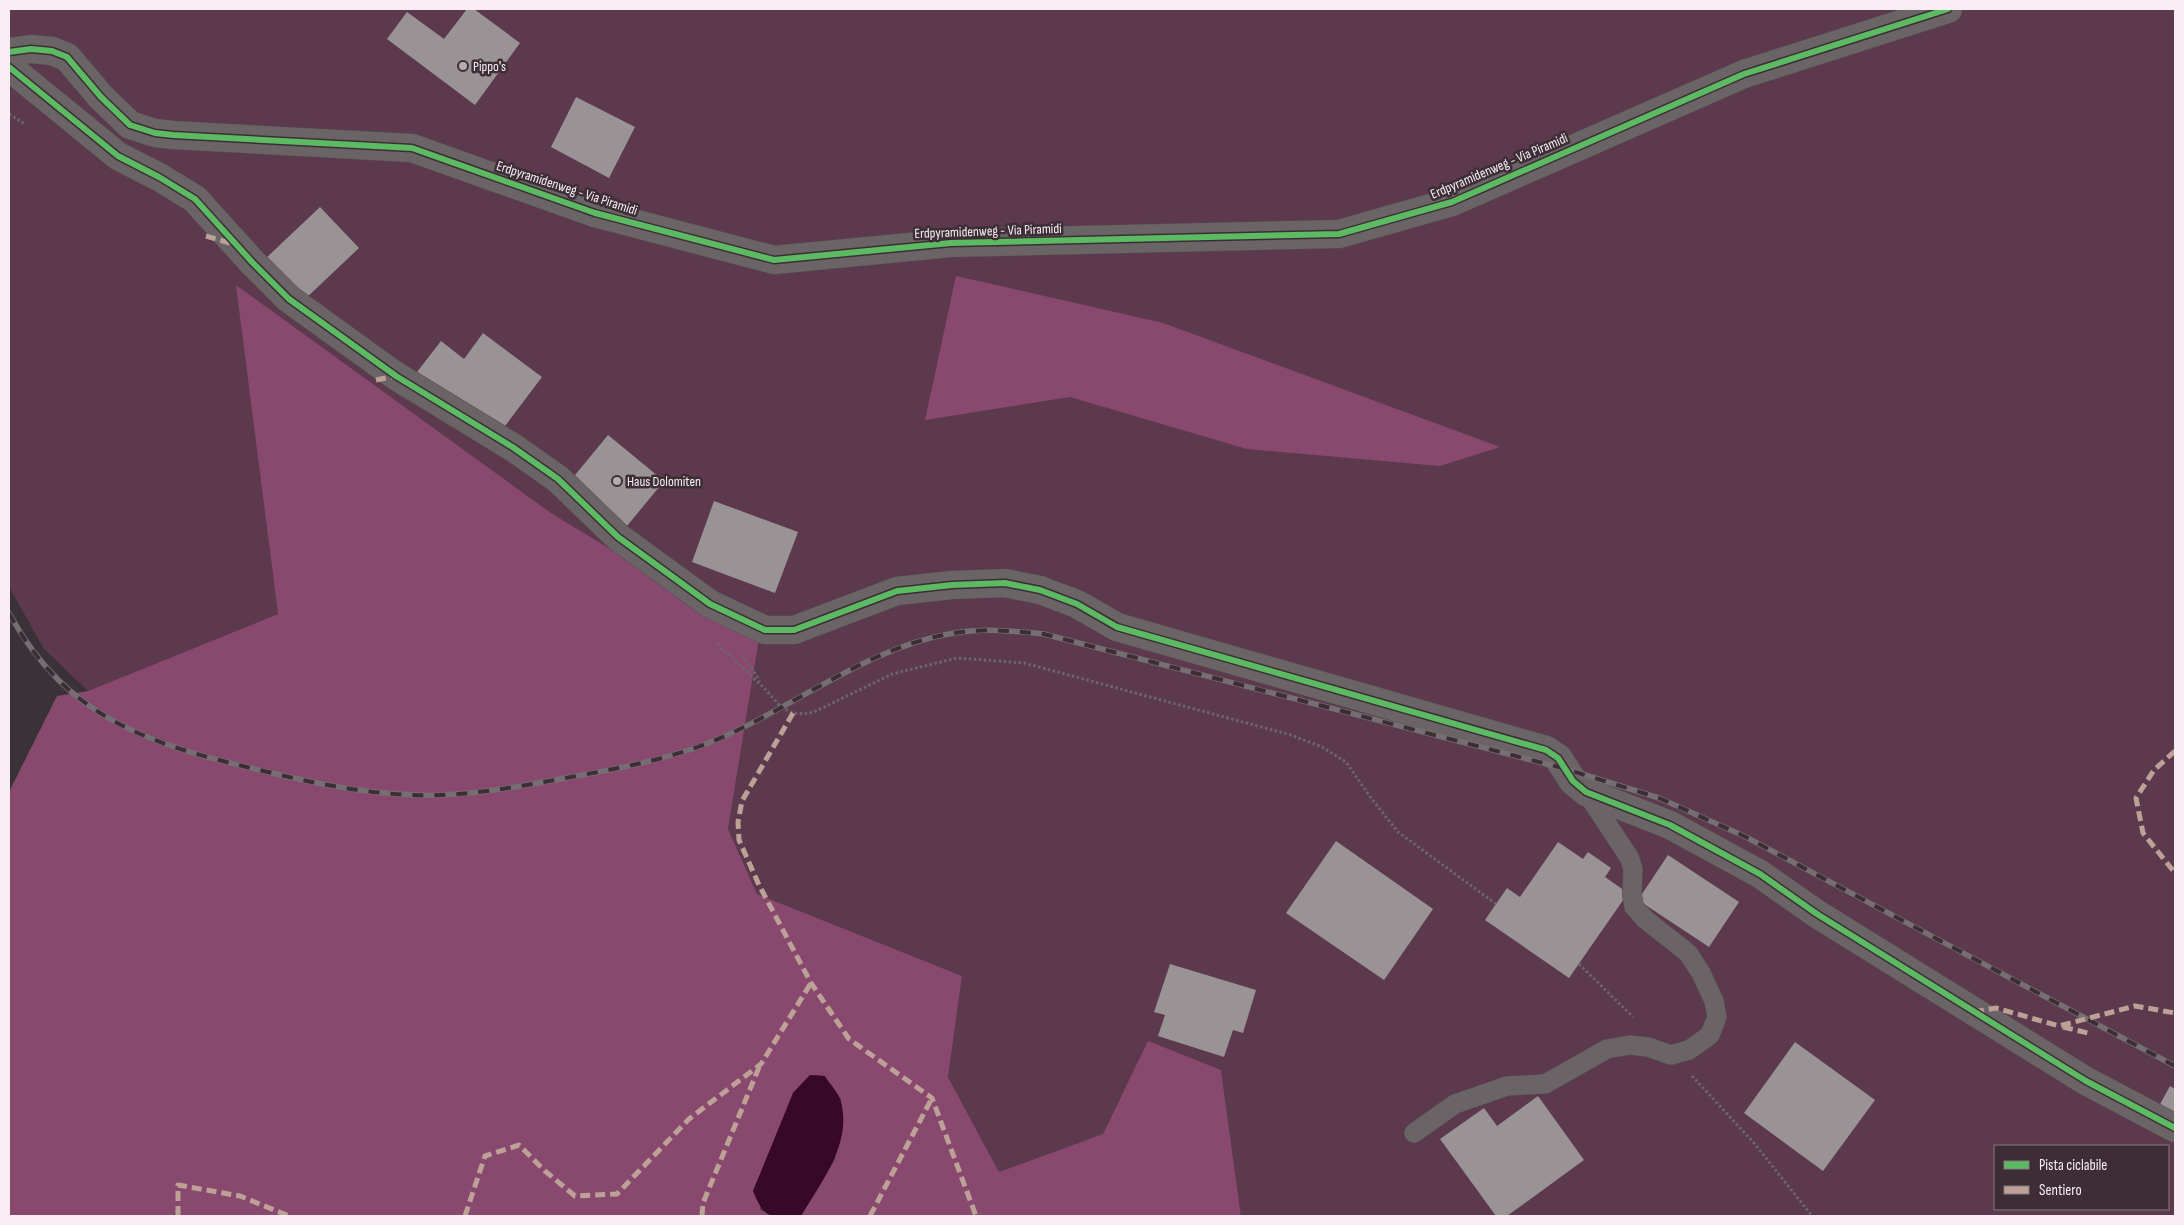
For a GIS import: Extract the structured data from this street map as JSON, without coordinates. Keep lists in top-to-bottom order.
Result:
{
  "streets": {
    "street": ["Erdpyramidenweg - Via Piramidi"]
  },
  "places": ["Pippo's", "Haus Dolomiten"],
  "legend": ["Pista ciclabile", "Sentiero"]
}
